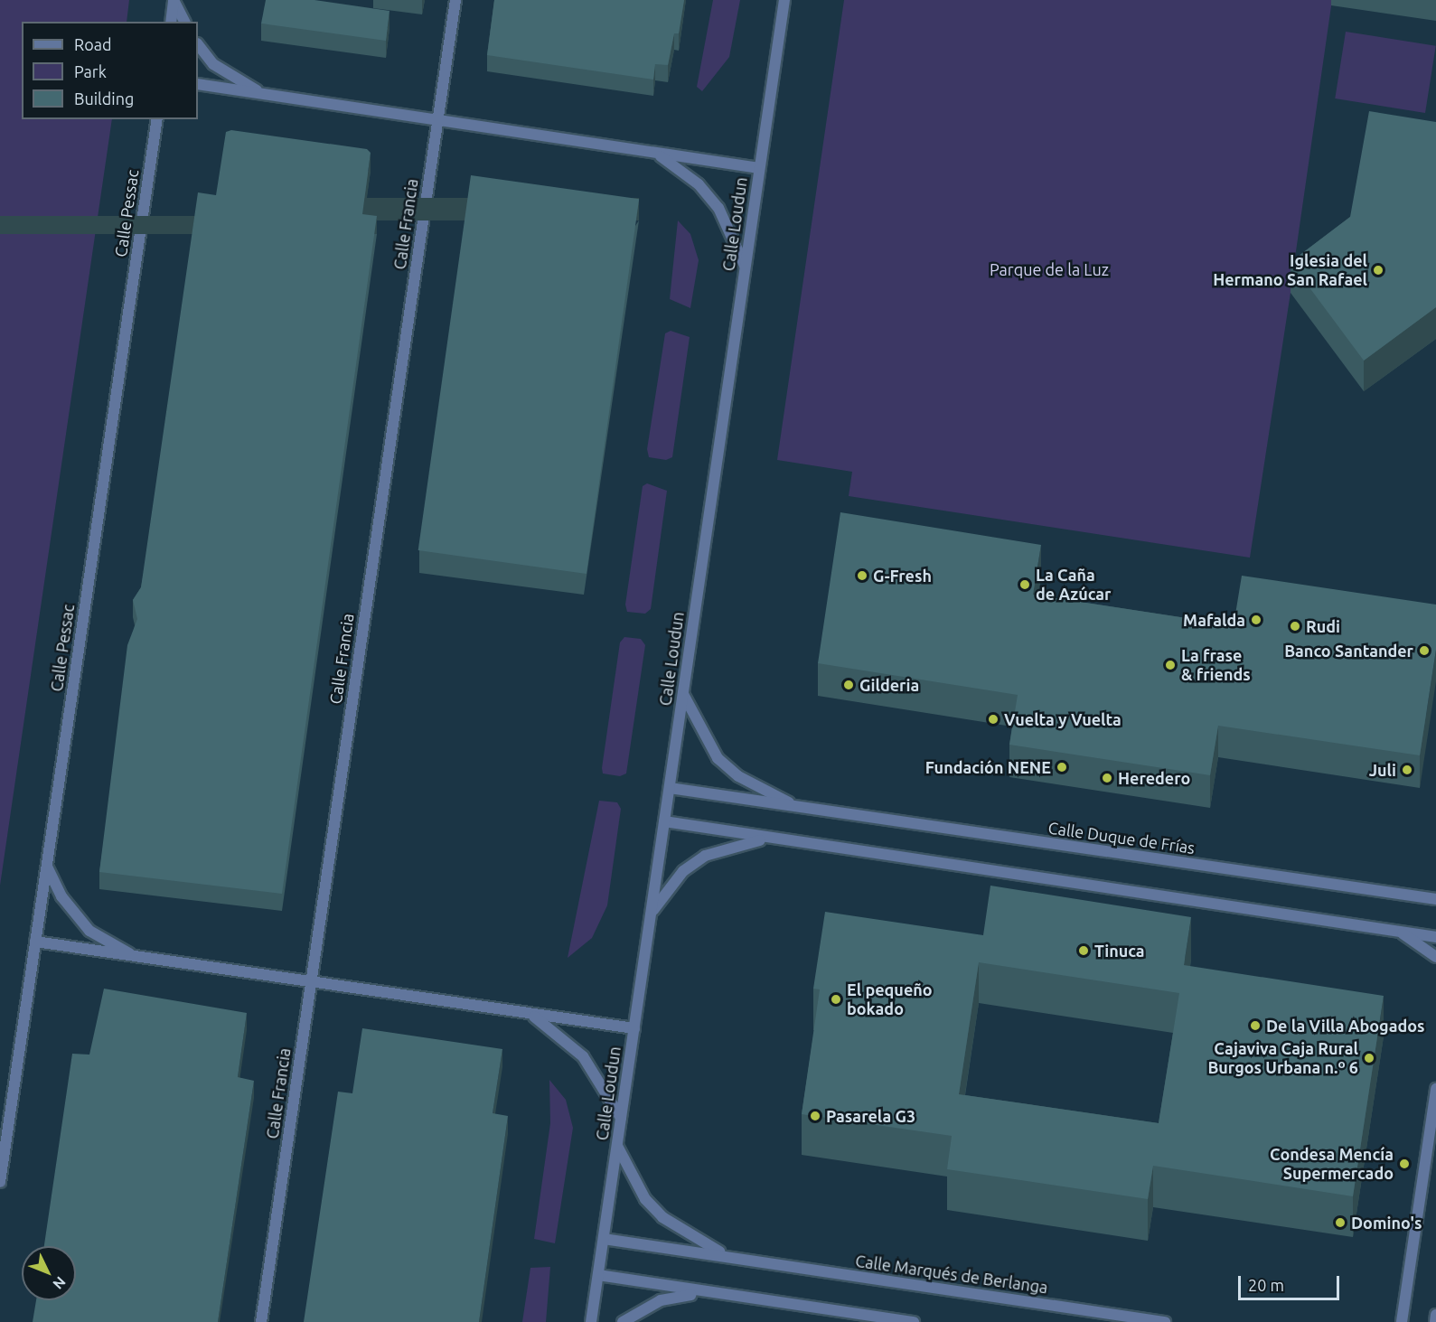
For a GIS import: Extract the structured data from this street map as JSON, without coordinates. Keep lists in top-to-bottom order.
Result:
{
  "streets": {
    "street": [
      "Calle Pessac",
      "Calle Francia",
      "Calle Loudun",
      "Calle Duque de Frías",
      "Calle Marqués de Berlanga"
    ]
  },
  "crossings": [
    ["Calle Loudun", "Calle Duque de Frías"],
    ["Calle Loudun", "Calle Marqués de Berlanga"]
  ],
  "parks": ["Parque de la Luz"],
  "places": [
    "Iglesia del Hermano San Rafael",
    "G-Fresh",
    "La Caña de Azúcar",
    "Mafalda",
    "Rudi",
    "Banco Santander",
    "La frase & friends",
    "Gilderia",
    "Vuelta y Vuelta",
    "Fundación NENE",
    "Juli",
    "Heredero",
    "Tinuca",
    "El pequeño bokado",
    "De la Villa Abogados",
    "Cajaviva Caja Rural Burgos Urbana n.º 6",
    "Pasarela G3",
    "Condesa Mencía Supermercado",
    "Domino's"
  ],
  "legend": ["Road", "Park", "Building"],
  "scale_bar": "20 m",
  "north": "bottom right"
}
